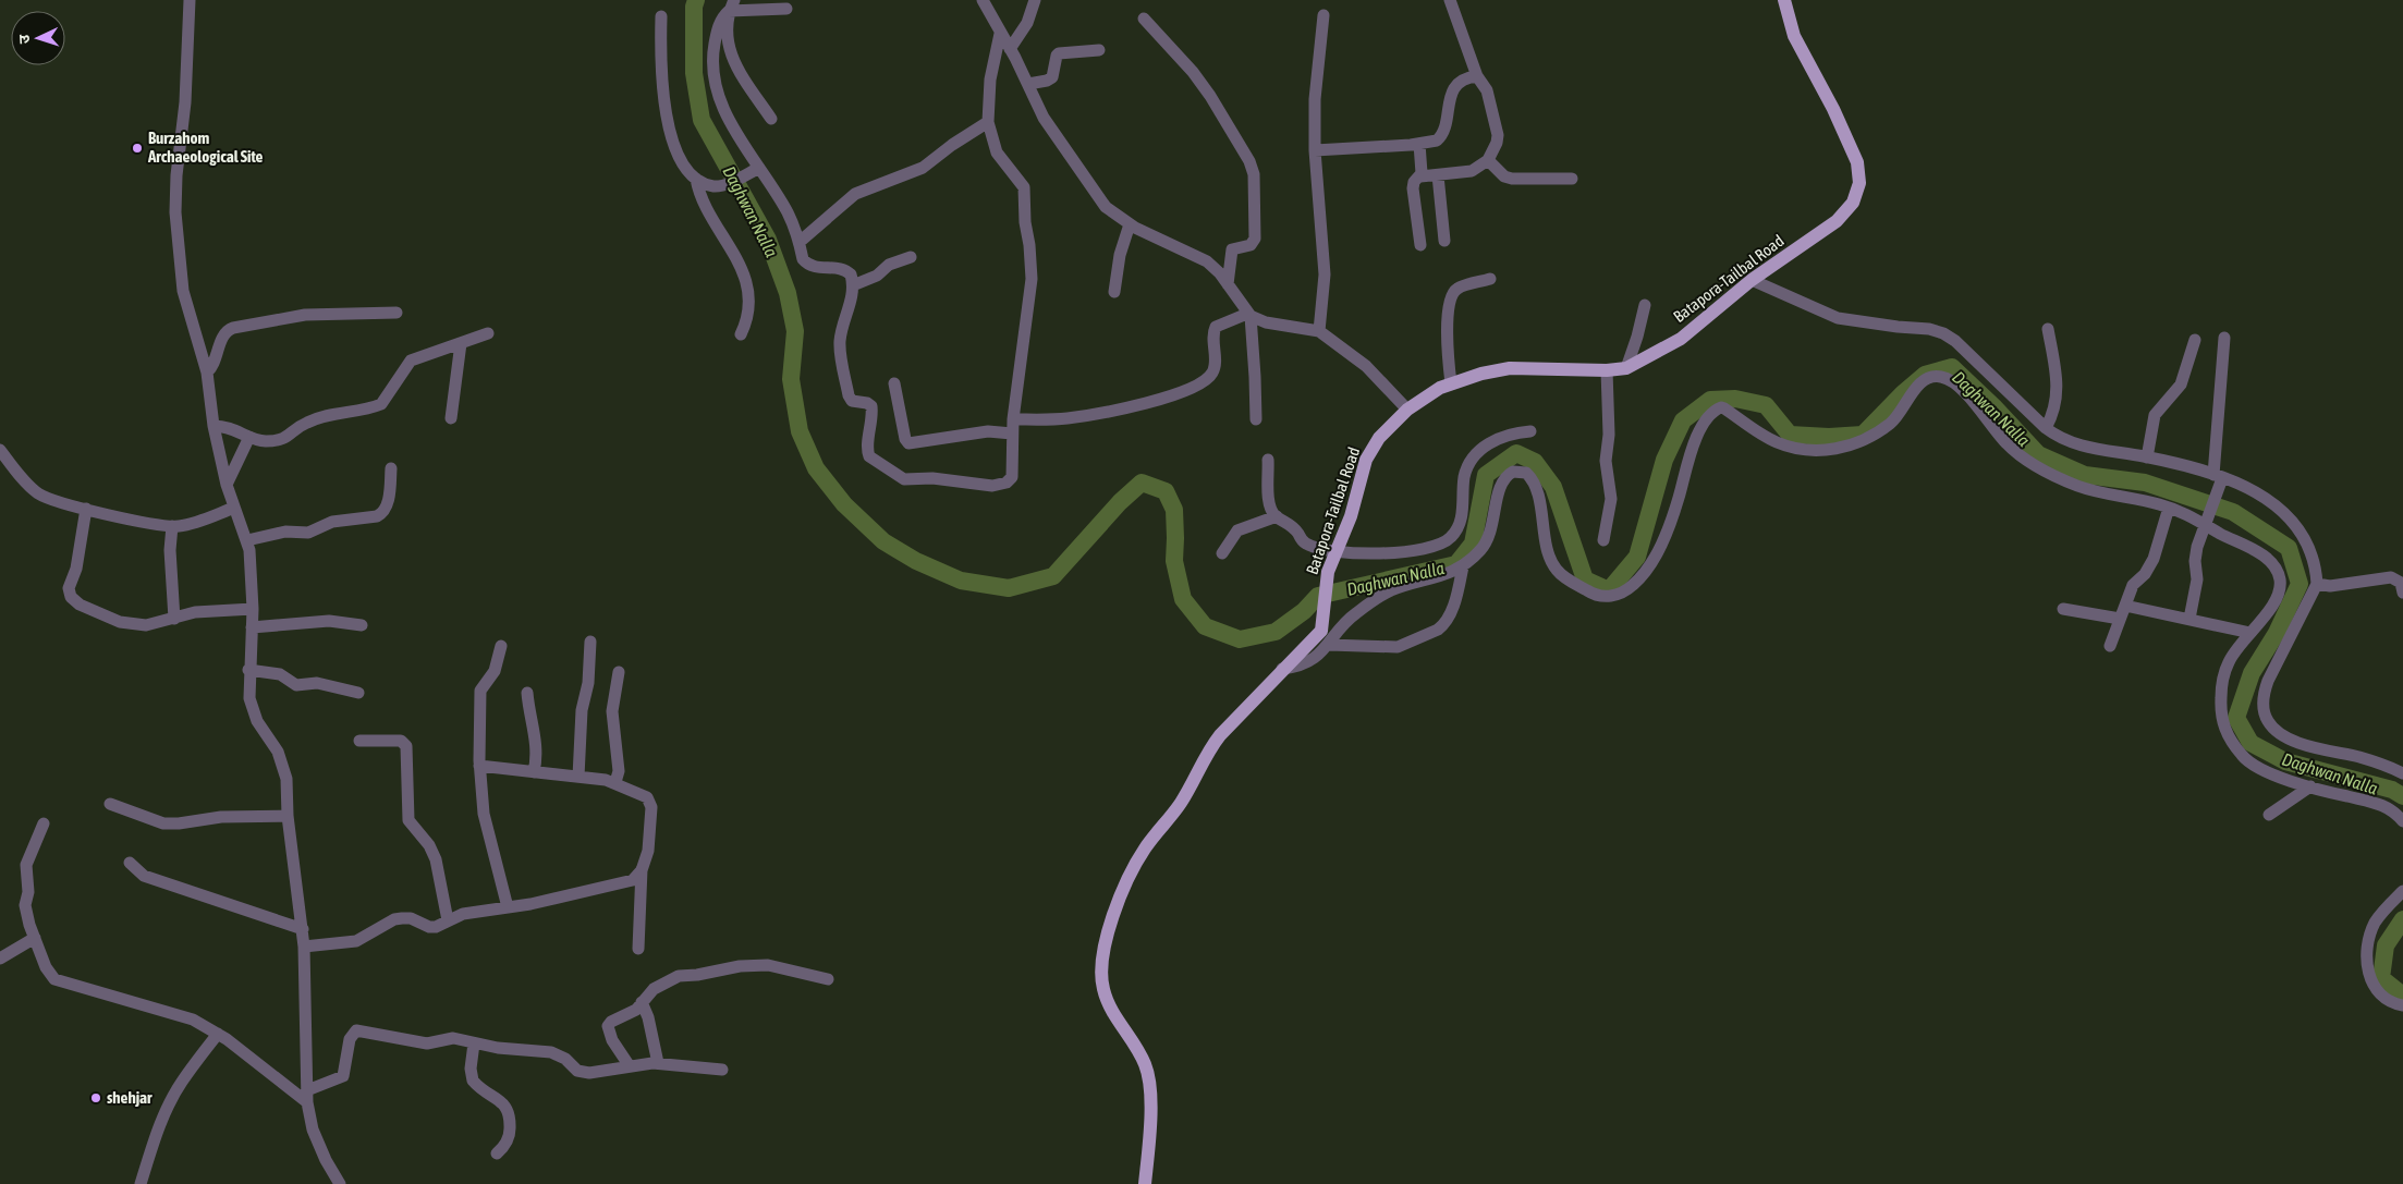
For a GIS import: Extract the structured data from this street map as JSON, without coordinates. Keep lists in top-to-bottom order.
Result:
{
  "streets": {
    "main road": ["Batapora-Tailbal Road"]
  },
  "water": ["Daghwan Nalla"],
  "places": ["Burzahom Archaeological Site", "shehjar"],
  "north": "left"
}
